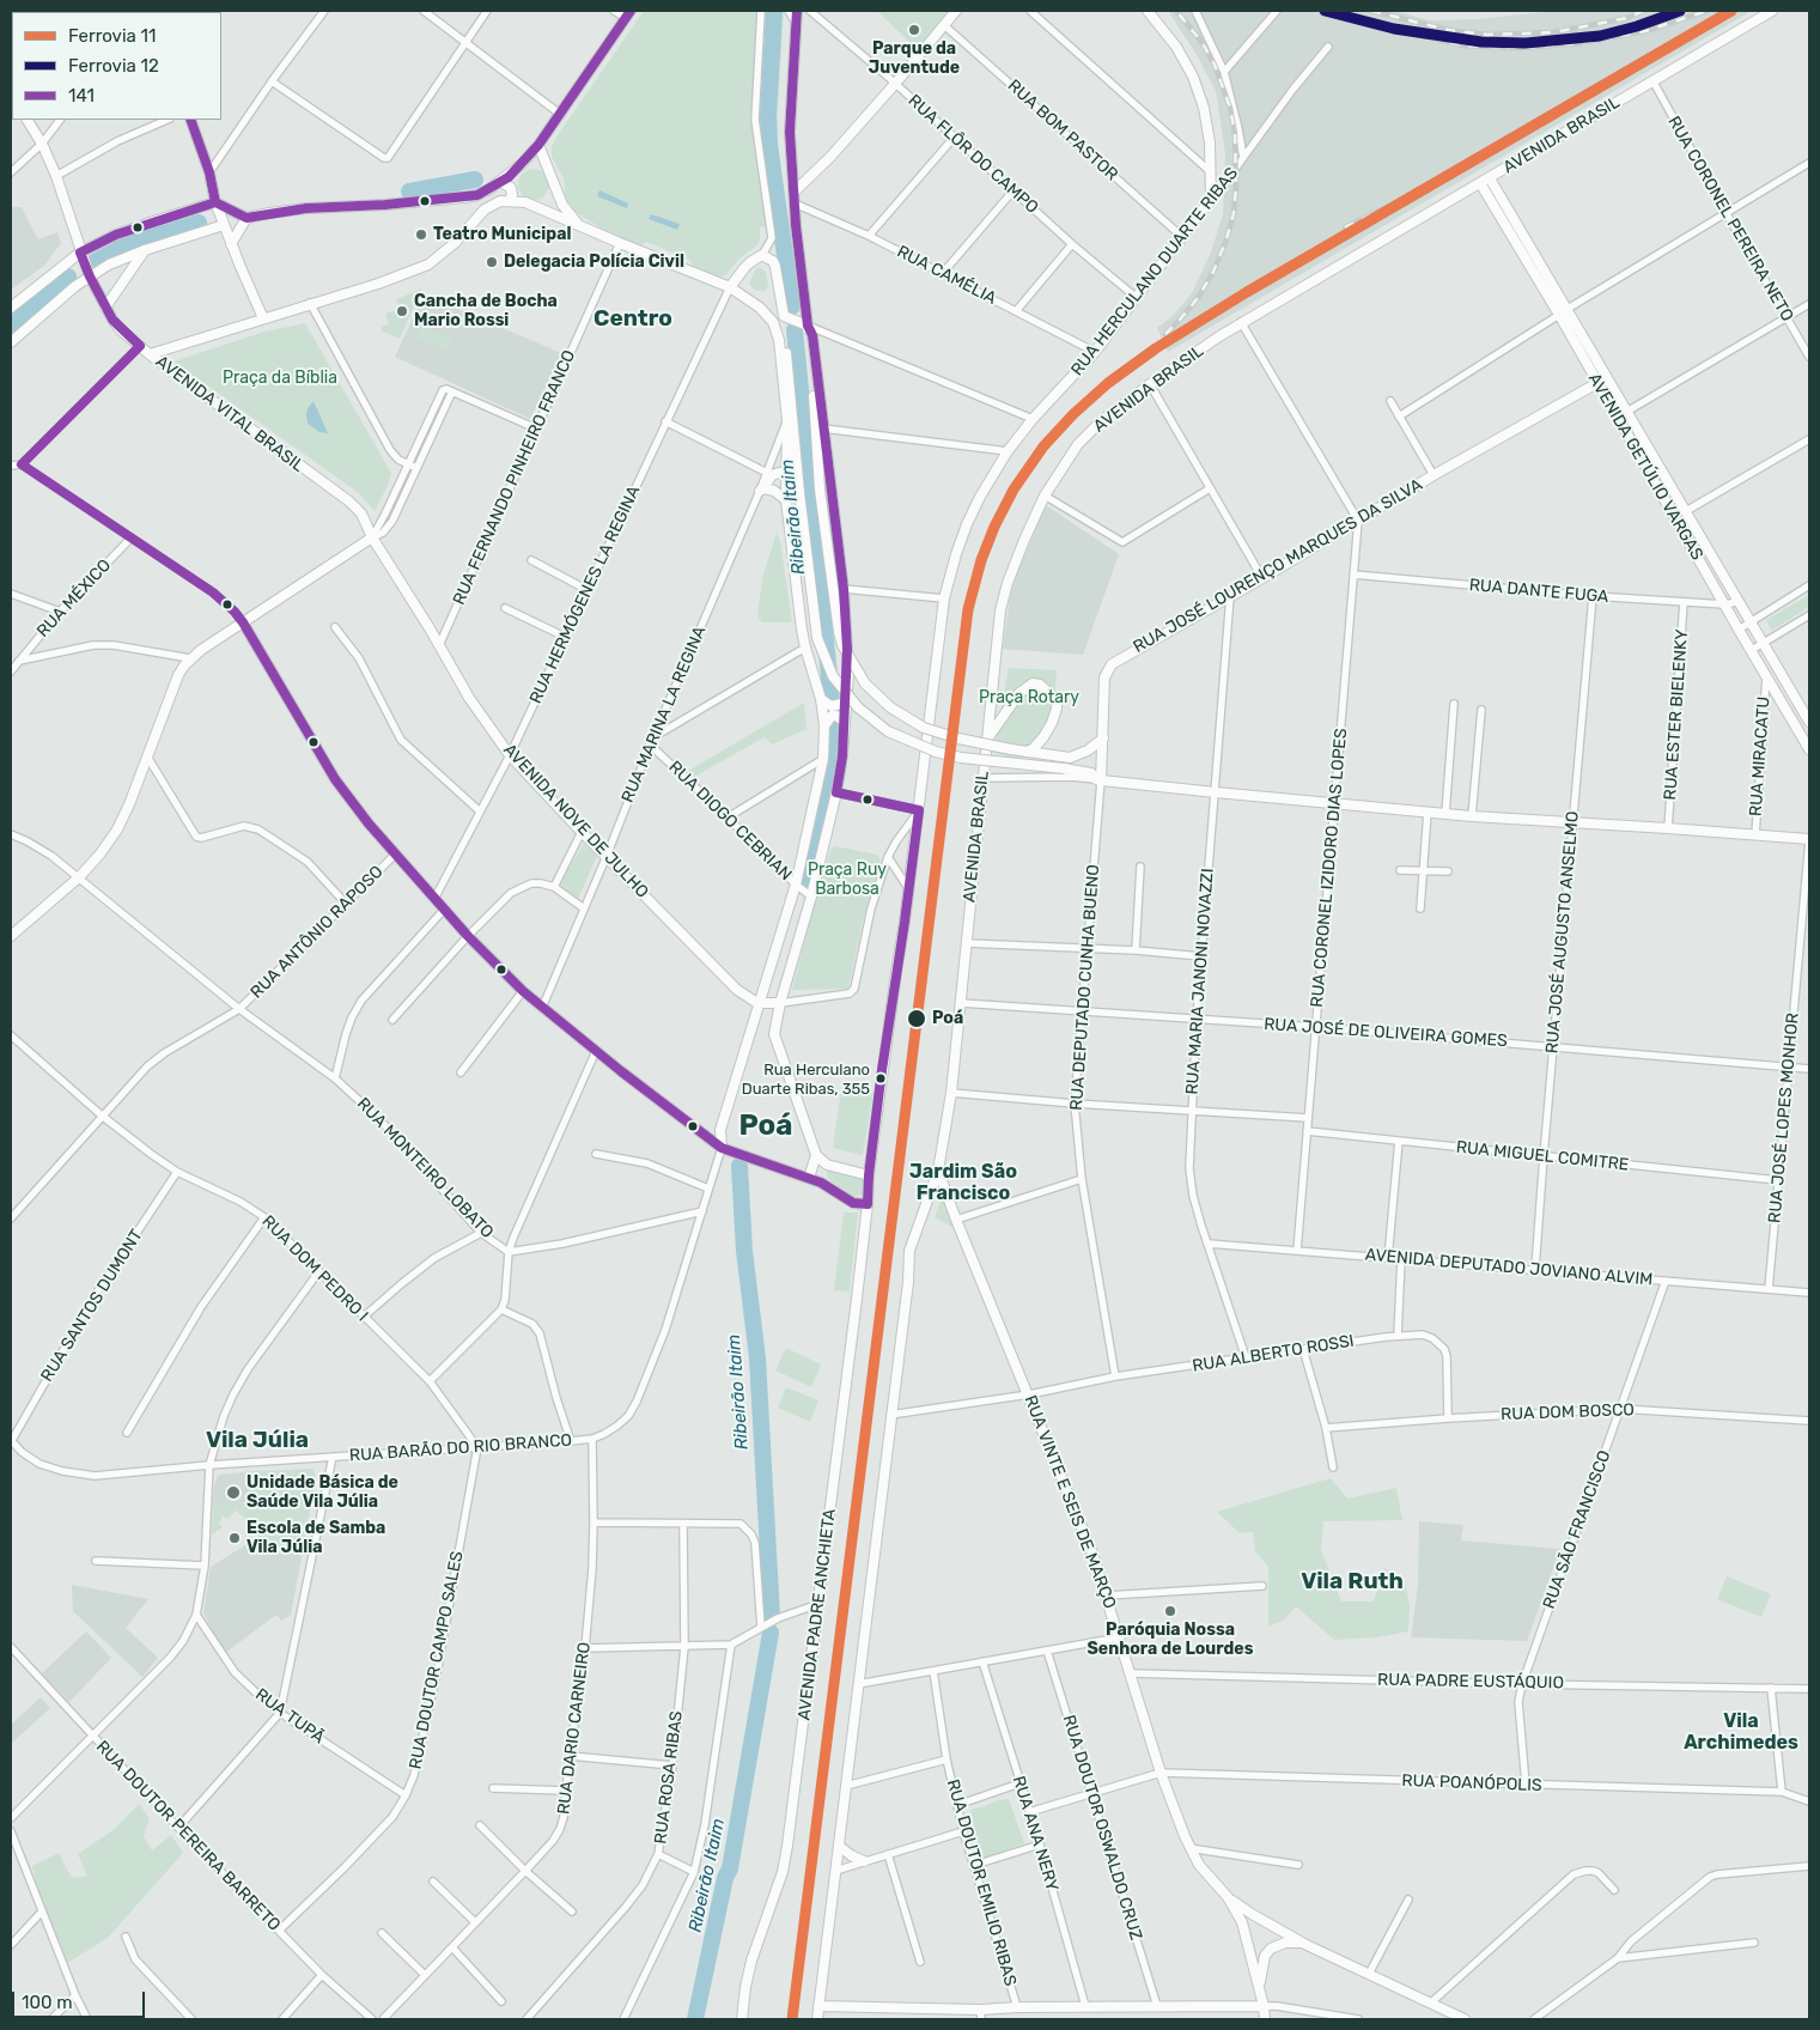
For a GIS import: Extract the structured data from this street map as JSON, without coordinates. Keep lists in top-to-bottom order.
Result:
{
  "streets": {
    "main road": [
      "AVENIDA BRASIL",
      "RUA HERCULANO DUARTE RIBAS",
      "AVENIDA VITAL BRASIL",
      "AVENIDA GETÚLIO VARGAS",
      "RUA JOSÉ LOURENÇO MARQUES DA SILVA",
      "AVENIDA NOVE DE JULHO",
      "RUA DEPUTADO CUNHA BUENO",
      "RUA VINTE E SEIS DE MARÇO",
      "AVENIDA PADRE ANCHIETA"
    ],
    "street": [
      "RUA BOM PASTOR",
      "RUA FLÔR DO CAMPO",
      "RUA CORONEL PEREIRA NETO",
      "RUA CAMÉLIA",
      "RUA FERNANDO PINHEIRO FRANCO",
      "RUA DANTE FUGA",
      "RUA HERMÓGENES LA REGINA",
      "RUA MÉXICO",
      "RUA MARINA LA REGINA",
      "RUA ESTER BIELENKY",
      "RUA MIRACATU",
      "RUA DIOGO CEBRIAN",
      "RUA CORONEL IZIDORO DIAS LOPES",
      "RUA ANTÔNIO RAPOSO",
      "RUA JOSÉ AUGUSTO ANSELMO",
      "RUA MARIA JANONI NOVAZZI",
      "RUA JOSÉ DE OLIVEIRA GOMES",
      "RUA JOSÉ LOPES MONHOR",
      "RUA MIGUEL COMITRE",
      "RUA MONTEIRO LOBATO",
      "AVENIDA DEPUTADO JOVIANO ALVIM",
      "RUA DOM PEDRO I",
      "RUA SANTOS DUMONT",
      "RUA ALBERTO ROSSI",
      "RUA DOM BOSCO",
      "RUA BARÃO DO RIO BRANCO",
      "RUA SÃO FRANCISCO",
      "RUA DOUTOR CAMPO SALES",
      "RUA PADRE EUSTÁQUIO",
      "RUA TUPÃ",
      "RUA DARIO CARNEIRO",
      "RUA ROSA RIBAS",
      "RUA POANÓPOLIS",
      "RUA DOUTOR OSWALDO CRUZ",
      "RUA ANA NERY",
      "RUA DOUTOR PEREIRA BARRETO",
      "RUA DOUTOR EMILIO RIBAS"
    ]
  },
  "crossings": [
    ["RUA BOM PASTOR", "RUA HERCULANO DUARTE RIBAS"],
    ["AVENIDA BRASIL", "RUA CORONEL PEREIRA NETO"],
    ["AVENIDA BRASIL", "AVENIDA GETÚLIO VARGAS"],
    ["AVENIDA BRASIL", "RUA JOSÉ DE OLIVEIRA GOMES"],
    ["AVENIDA BRASIL", "RUA ALBERTO ROSSI"],
    ["AVENIDA BRASIL", "RUA VINTE E SEIS DE MARÇO"],
    ["RUA FLÔR DO CAMPO", "RUA HERCULANO DUARTE RIBAS"],
    ["RUA HERCULANO DUARTE RIBAS", "RUA CAMÉLIA"],
    ["RUA HERCULANO DUARTE RIBAS", "AVENIDA PADRE ANCHIETA"],
    ["AVENIDA VITAL BRASIL", "AVENIDA NOVE DE JULHO"],
    ["AVENIDA GETÚLIO VARGAS", "RUA JOSÉ LOURENÇO MARQUES DA SILVA"],
    ["AVENIDA GETÚLIO VARGAS", "RUA DANTE FUGA"],
    ["AVENIDA GETÚLIO VARGAS", "RUA MIRACATU"],
    ["RUA FERNANDO PINHEIRO FRANCO", "AVENIDA NOVE DE JULHO"],
    ["RUA JOSÉ LOURENÇO MARQUES DA SILVA", "RUA CORONEL IZIDORO DIAS LOPES"],
    ["RUA JOSÉ LOURENÇO MARQUES DA SILVA", "RUA MARIA JANONI NOVAZZI"],
    ["RUA JOSÉ LOURENÇO MARQUES DA SILVA", "RUA DEPUTADO CUNHA BUENO"],
    ["RUA DANTE FUGA", "RUA ESTER BIELENKY"],
    ["RUA DANTE FUGA", "RUA CORONEL IZIDORO DIAS LOPES"],
    ["RUA DANTE FUGA", "RUA JOSÉ AUGUSTO ANSELMO"],
    ["RUA HERMÓGENES LA REGINA", "AVENIDA NOVE DE JULHO"],
    ["RUA MARINA LA REGINA", "AVENIDA NOVE DE JULHO"],
    ["RUA MARINA LA REGINA", "RUA DIOGO CEBRIAN"],
    ["RUA CORONEL IZIDORO DIAS LOPES", "RUA JOSÉ DE OLIVEIRA GOMES"],
    ["RUA CORONEL IZIDORO DIAS LOPES", "RUA MIGUEL COMITRE"],
    ["RUA CORONEL IZIDORO DIAS LOPES", "AVENIDA DEPUTADO JOVIANO ALVIM"],
    ["RUA ANTÔNIO RAPOSO", "RUA MONTEIRO LOBATO"],
    ["RUA ANTÔNIO RAPOSO", "RUA DOM PEDRO I"],
    ["RUA JOSÉ AUGUSTO ANSELMO", "RUA JOSÉ DE OLIVEIRA GOMES"],
    ["RUA JOSÉ AUGUSTO ANSELMO", "RUA MIGUEL COMITRE"],
    ["RUA JOSÉ AUGUSTO ANSELMO", "AVENIDA DEPUTADO JOVIANO ALVIM"],
    ["RUA MARIA JANONI NOVAZZI", "RUA JOSÉ DE OLIVEIRA GOMES"],
    ["RUA MARIA JANONI NOVAZZI", "AVENIDA DEPUTADO JOVIANO ALVIM"],
    ["RUA MARIA JANONI NOVAZZI", "RUA ALBERTO ROSSI"],
    ["RUA DEPUTADO CUNHA BUENO", "RUA JOSÉ DE OLIVEIRA GOMES"],
    ["RUA DEPUTADO CUNHA BUENO", "RUA ALBERTO ROSSI"],
    ["RUA JOSÉ DE OLIVEIRA GOMES", "RUA JOSÉ LOPES MONHOR"],
    ["RUA JOSÉ LOPES MONHOR", "RUA MIGUEL COMITRE"],
    ["RUA JOSÉ LOPES MONHOR", "AVENIDA DEPUTADO JOVIANO ALVIM"],
    ["AVENIDA DEPUTADO JOVIANO ALVIM", "RUA SÃO FRANCISCO"],
    ["RUA DOM PEDRO I", "RUA SANTOS DUMONT"],
    ["RUA DOM PEDRO I", "RUA BARÃO DO RIO BRANCO"],
    ["RUA DOM PEDRO I", "RUA DOUTOR CAMPO SALES"],
    ["RUA SANTOS DUMONT", "RUA BARÃO DO RIO BRANCO"],
    ["RUA ALBERTO ROSSI", "RUA DOM BOSCO"],
    ["RUA ALBERTO ROSSI", "RUA VINTE E SEIS DE MARÇO"],
    ["RUA DOM BOSCO", "RUA SÃO FRANCISCO"],
    ["RUA BARÃO DO RIO BRANCO", "RUA DOUTOR CAMPO SALES"],
    ["RUA BARÃO DO RIO BRANCO", "RUA DARIO CARNEIRO"],
    ["RUA VINTE E SEIS DE MARÇO", "RUA PADRE EUSTÁQUIO"],
    ["RUA VINTE E SEIS DE MARÇO", "RUA POANÓPOLIS"],
    ["RUA SÃO FRANCISCO", "RUA PADRE EUSTÁQUIO"],
    ["RUA SÃO FRANCISCO", "RUA POANÓPOLIS"],
    ["RUA DOUTOR CAMPO SALES", "RUA TUPÃ"],
    ["RUA DOUTOR CAMPO SALES", "RUA DOUTOR PEREIRA BARRETO"],
    ["RUA POANÓPOLIS", "RUA DOUTOR OSWALDO CRUZ"],
    ["RUA POANÓPOLIS", "RUA ANA NERY"]
  ],
  "districts": [
    "Centro",
    "Poá",
    "Jardim São Francisco",
    "Vila Júlia",
    "Vila Ruth",
    "Vila Archimedes"
  ],
  "water": ["Ribeirão Itaim"],
  "parks": ["Praça da Bíblia", "Praça Rotary", "Praça Ruy Barbosa"],
  "places": [
    "Parque da Juventude",
    "Teatro Municipal",
    "Delegacia Polícia Civil",
    "Cancha de Bocha Mario Rossi",
    "Poá",
    "Rua Herculano Duarte Ribas, 355",
    "Unidade Básica de Saúde Vila Júlia",
    "Escola de Samba Vila Júlia",
    "Paróquia Nossa Senhora de Lourdes"
  ],
  "lines": ["rail line 11", "rail line 12", "transit line 141"],
  "legend": ["Ferrovia 11", "Ferrovia 12", "141"],
  "scale_bar": "100 m"
}
